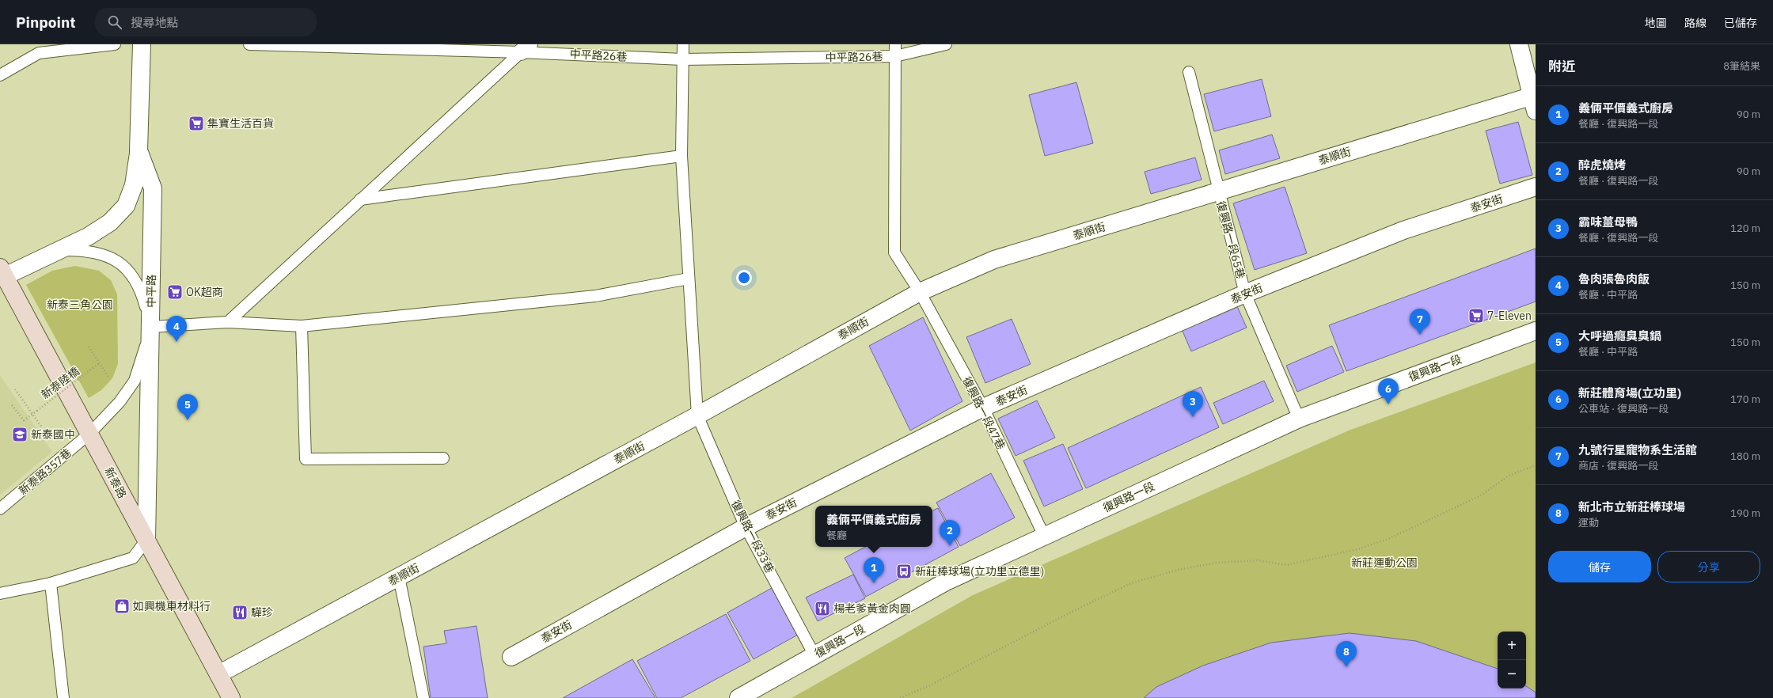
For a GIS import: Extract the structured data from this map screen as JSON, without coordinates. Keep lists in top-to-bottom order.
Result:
{
  "streets": {
    "main road": ["新泰路"],
    "street": [
      "泰順街",
      "泰安街",
      "中平路",
      "復興路一段"
    ],
    "lane": [
      "中平路26巷",
      "復興路一段65巷",
      "復興路一段47巷",
      "新泰路357巷",
      "復興路一段33巷"
    ],
    "path": ["新泰陸橋"]
  },
  "crossings": [
    ["中平路26巷", "復興路一段47巷"],
    ["中平路26巷", "復興路一段33巷"],
    ["泰順街", "復興路一段65巷"],
    ["泰順街", "復興路一段47巷"],
    ["泰順街", "新泰路"],
    ["泰順街", "復興路一段33巷"],
    ["泰安街", "復興路一段65巷"],
    ["泰安街", "復興路一段47巷"],
    ["泰安街", "復興路一段33巷"],
    ["復興路一段65巷", "復興路一段"],
    ["中平路", "新泰路357巷"],
    ["中平路", "新泰路"],
    ["復興路一段", "復興路一段47巷"],
    ["復興路一段", "復興路一段33巷"],
    ["新泰路357巷", "新泰路"]
  ],
  "parks": ["新泰三角公園", "新莊運動公園"],
  "places": {
    "supermarket": ["集寶生活百貨", "OK超商", "7-Eleven"],
    "school or university": ["新泰國中"],
    "bus stop": ["新莊棒球場(立功里立德里)"],
    "shop": ["如興機車材料行"],
    "restaurant": ["楊老爹黃金肉圓", "驊珍"]
  },
  "page": {
    "header": "Pinpoint",
    "search": "搜尋地點",
    "nav": ["地圖", "路線", "已儲存"],
    "heading": ["附近", "8筆結果"],
    "list": [
      {
        "mark": "1",
        "name": "義倆平價義式廚房",
        "note": "餐廳 · 復興路一段",
        "value": "90 m"
      },
      {
        "mark": "2",
        "name": "醉虎燒烤",
        "note": "餐廳 · 復興路一段",
        "value": "90 m"
      },
      {
        "mark": "3",
        "name": "霸味薑母鴨",
        "note": "餐廳 · 復興路一段",
        "value": "120 m"
      },
      {
        "mark": "4",
        "name": "魯肉張魯肉飯",
        "note": "餐廳 · 中平路",
        "value": "150 m"
      },
      {
        "mark": "5",
        "name": "大呼過癮臭臭鍋",
        "note": "餐廳 · 中平路",
        "value": "150 m"
      },
      {
        "mark": "6",
        "name": "新莊體育場(立功里)",
        "note": "公車站 · 復興路一段",
        "value": "170 m"
      },
      {
        "mark": "7",
        "name": "九號行星寵物系生活館",
        "note": "商店 · 復興路一段",
        "value": "180 m"
      },
      {
        "mark": "8",
        "name": "新北市立新莊棒球場",
        "note": "運動",
        "value": "190 m"
      }
    ],
    "pins": [
      "7",
      "4",
      "6",
      "3",
      "5",
      "2",
      "1",
      "8"
    ],
    "popup": ["義倆平價義式廚房", "餐廳"],
    "buttons": ["儲存", "分享"],
    "map_buttons": ["+", "−"]
  }
}
